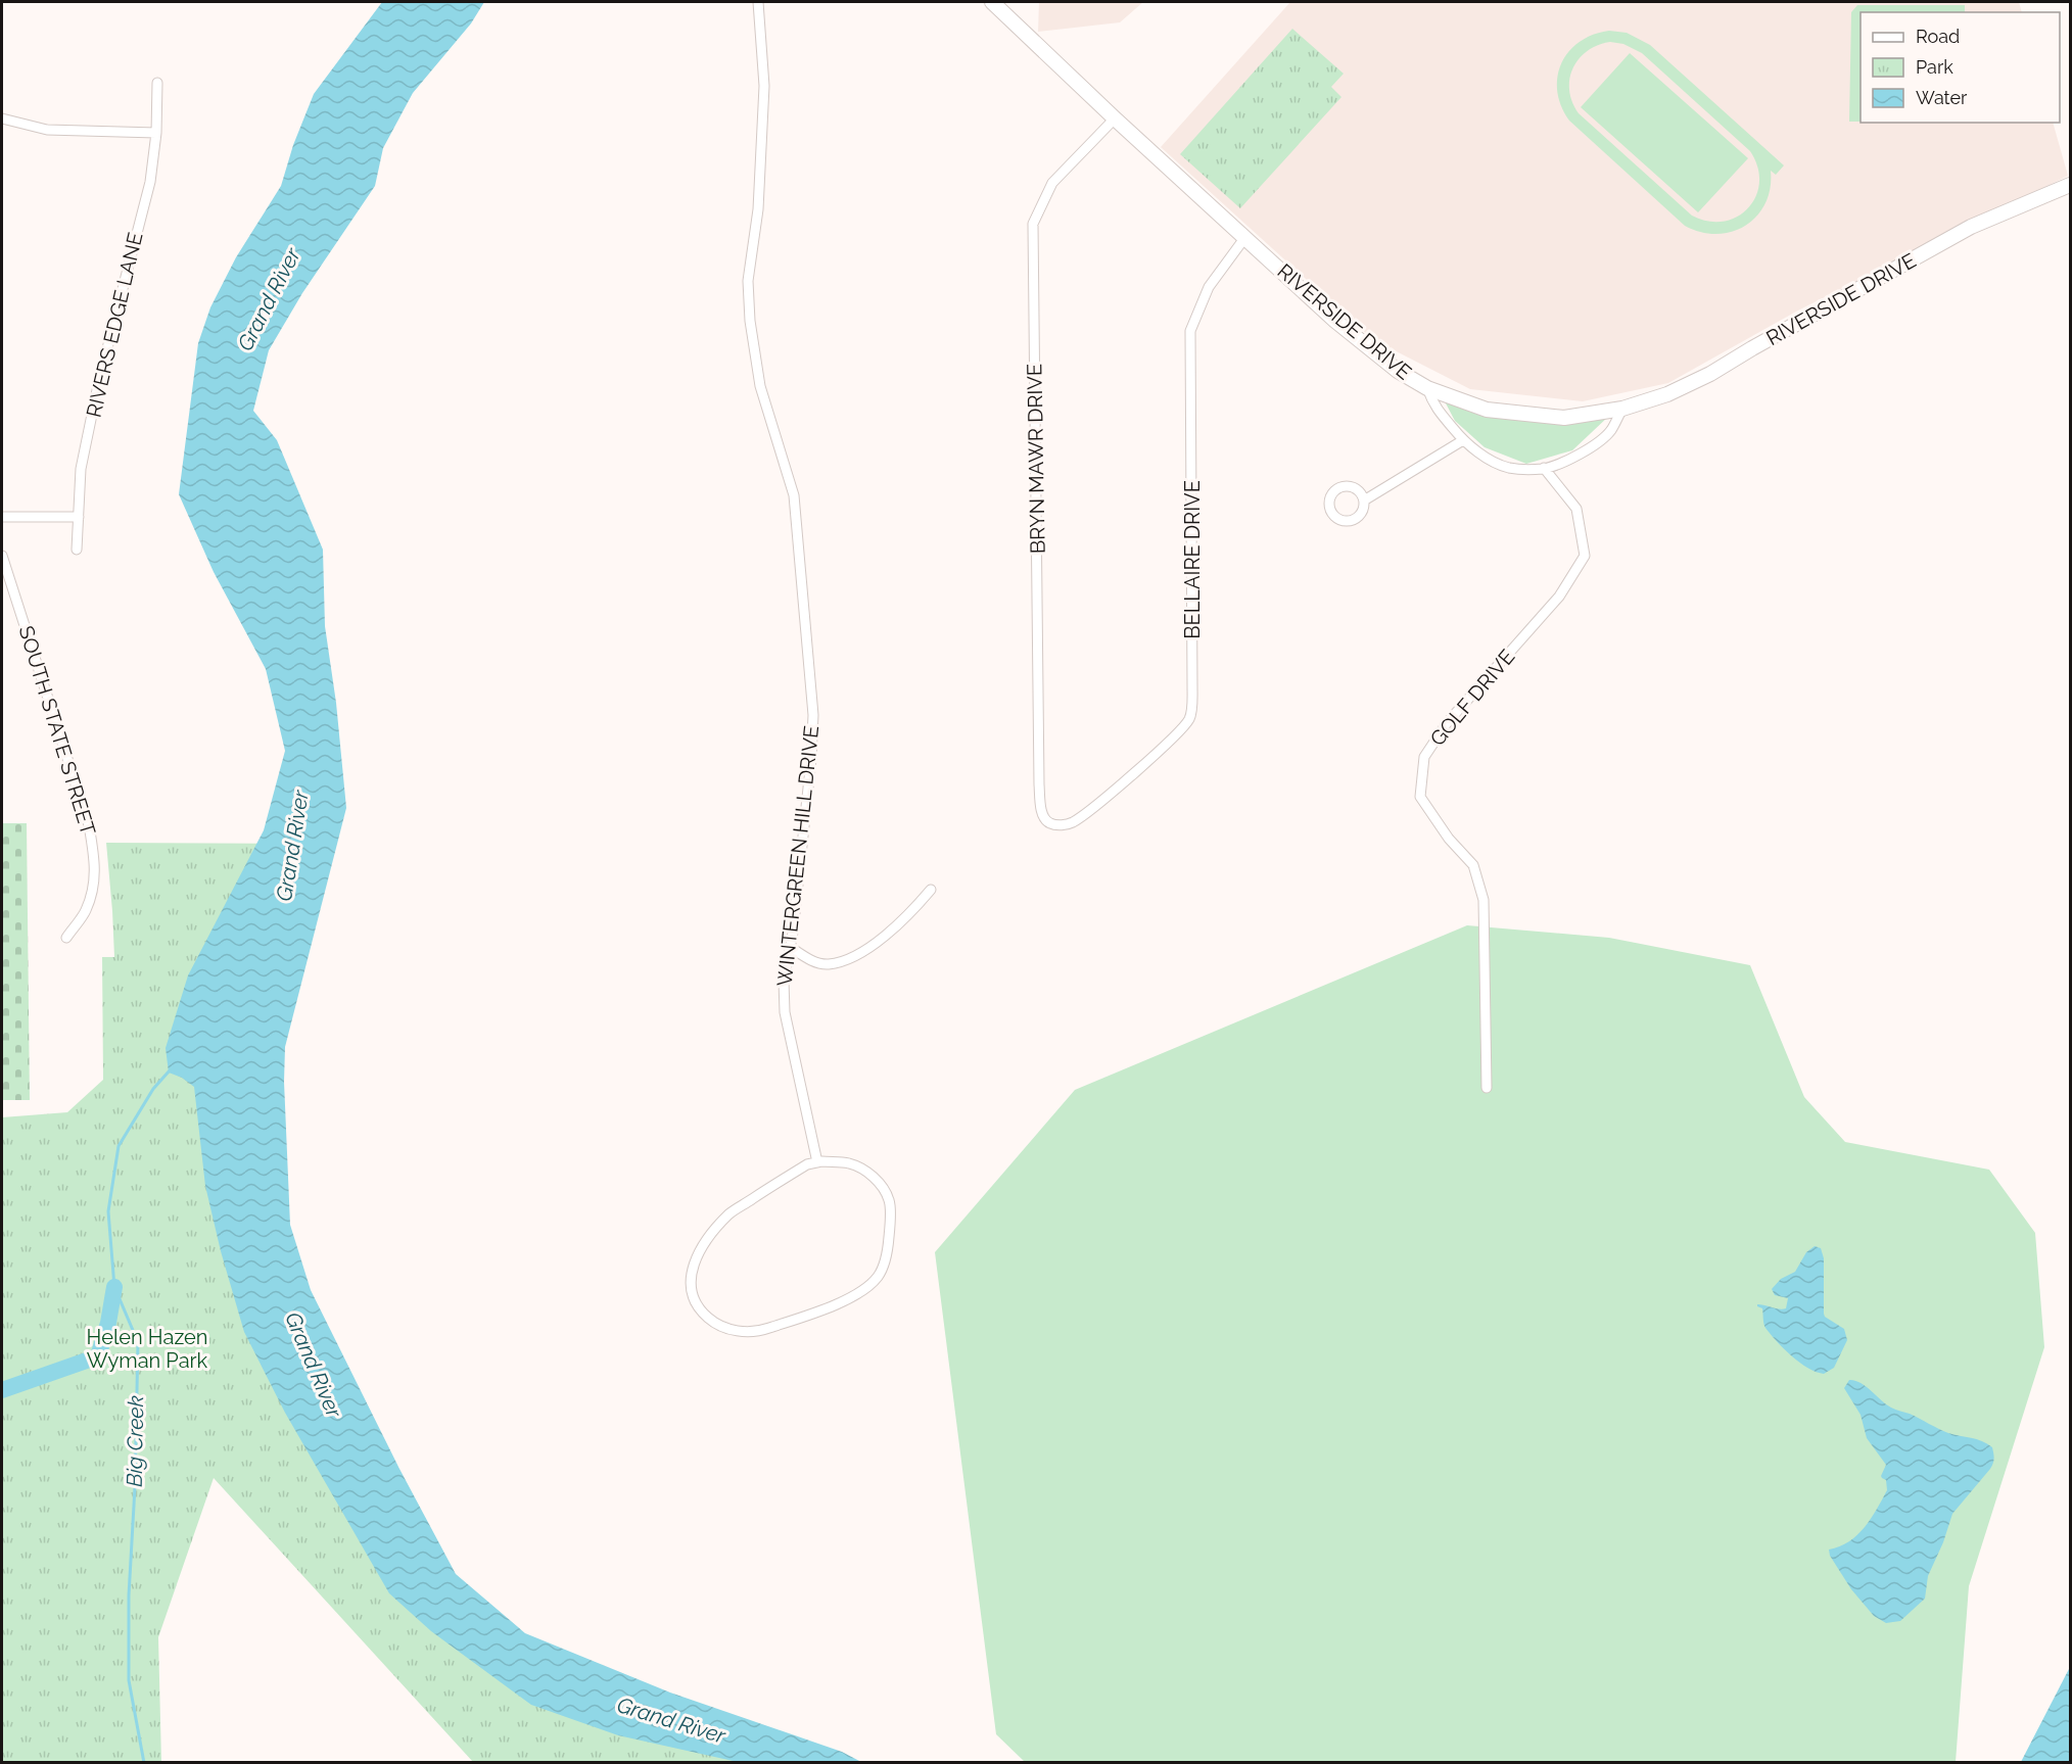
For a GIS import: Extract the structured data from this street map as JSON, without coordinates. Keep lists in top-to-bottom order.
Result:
{
  "streets": {
    "main road": ["RIVERSIDE DRIVE"],
    "street": [
      "RIVERS EDGE LANE",
      "BRYN MAWR DRIVE",
      "BELLAIRE DRIVE",
      "GOLF DRIVE",
      "SOUTH STATE STREET",
      "WINTERGREEN HILL DRIVE"
    ]
  },
  "crossings": [
    ["RIVERSIDE DRIVE", "BRYN MAWR DRIVE"],
    ["RIVERSIDE DRIVE", "BELLAIRE DRIVE"],
    ["BRYN MAWR DRIVE", "BELLAIRE DRIVE"]
  ],
  "water": ["Grand River", "Big Creek"],
  "parks": ["Helen Hazen Wyman Park"],
  "legend": ["Road", "Park", "Water"]
}
